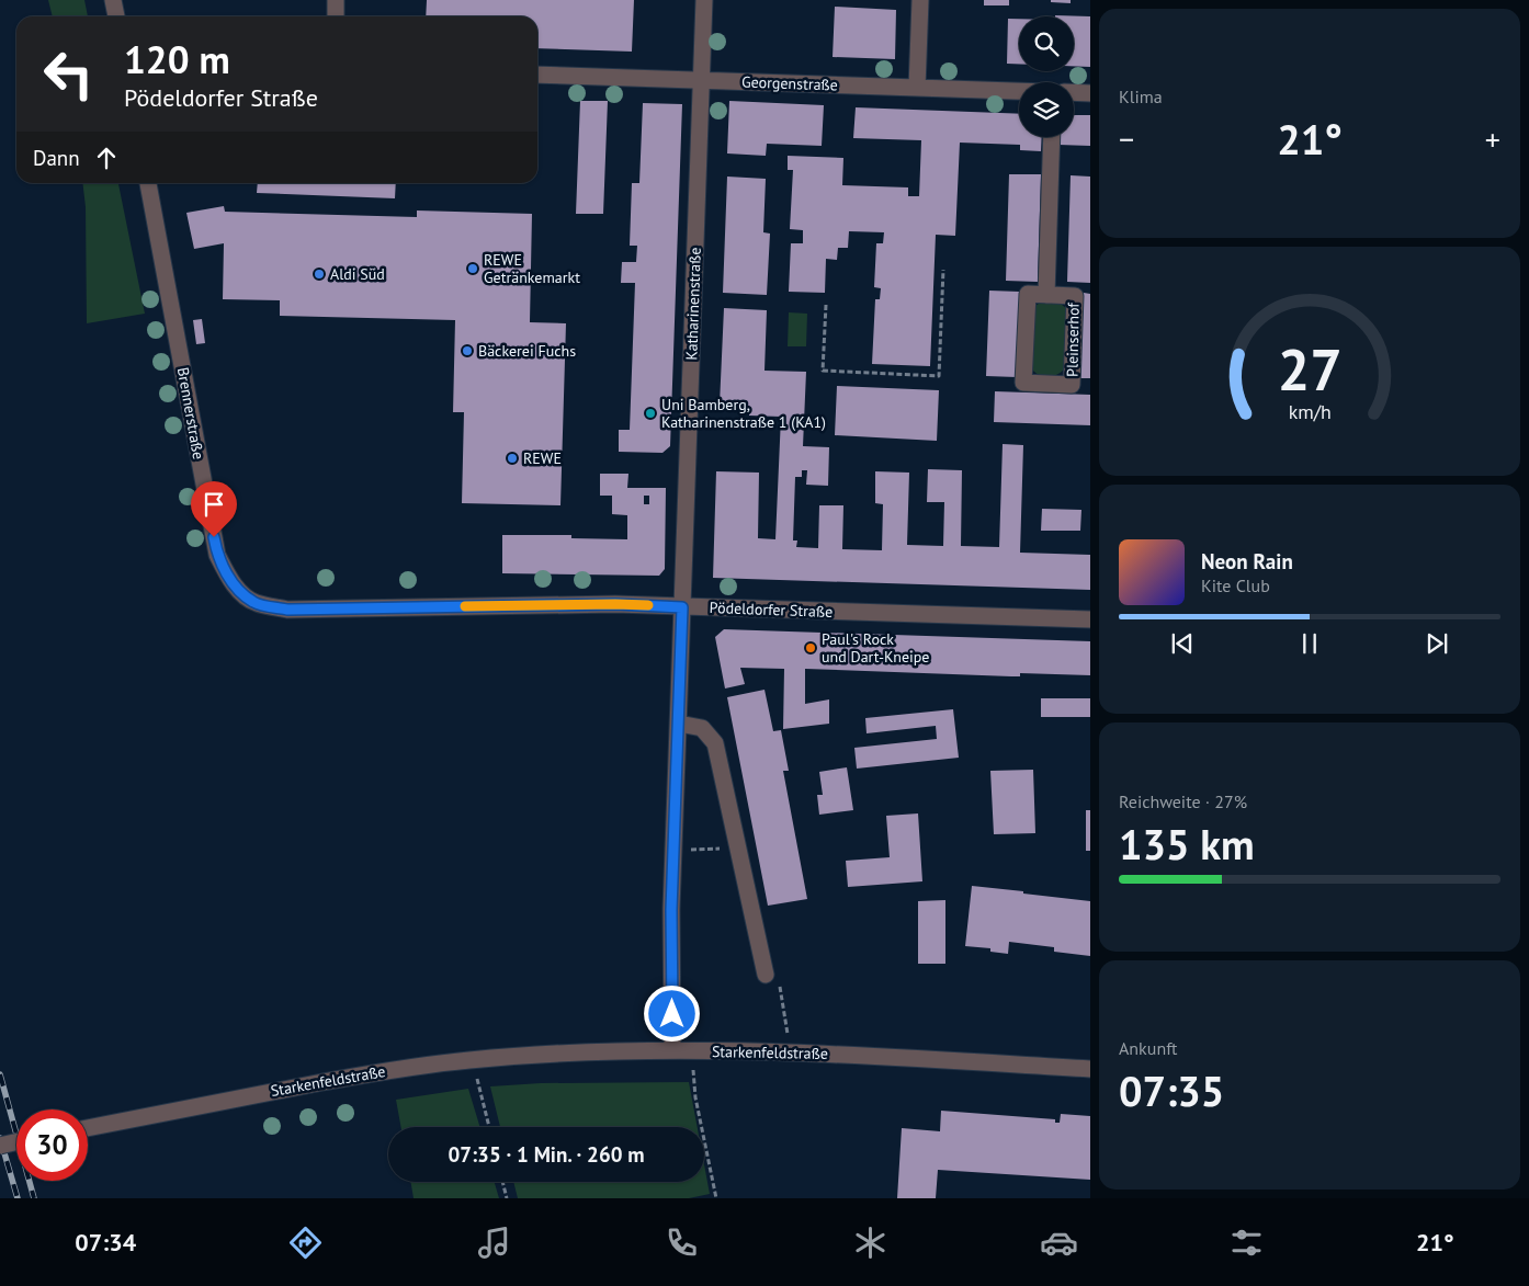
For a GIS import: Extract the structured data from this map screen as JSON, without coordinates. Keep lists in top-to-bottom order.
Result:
{
  "streets": {
    "street": [
      "Georgenstraße",
      "Katharinenstraße",
      "Pleinserhof",
      "Brennerstraße",
      "Pödeldorfer Straße",
      "Starkenfeldstraße"
    ]
  },
  "crossings": [
    ["Georgenstraße", "Katharinenstraße"],
    ["Katharinenstraße", "Pödeldorfer Straße"],
    ["Katharinenstraße", "Starkenfeldstraße"],
    ["Brennerstraße", "Pödeldorfer Straße"]
  ],
  "places": [
    "REWE Getränkemarkt",
    "Aldi Süd",
    "Bäckerei Fuchs",
    "Uni Bamberg, Katharinenstraße 1 (KA1)",
    "REWE",
    "Paul's Rock und Dart-Kneipe"
  ],
  "page": {
    "tile": [
      "Klima",
      ["Reichweite · 27%", "135 km"],
      ["Ankunft", "07:35"]
    ],
    "turn": ["120 m", "Pödeldorfer Straße"],
    "heat": ["−", "21°", "+"],
    "then": "Dann",
    "song": ["Neon Rain", "Kite Club"],
    "limit": "30",
    "trip": "07:35 · 1 Min. · 260 m",
    "tabs": ["07:34", "21°"],
    "gauge": ["27", "km/h"]
  }
}
